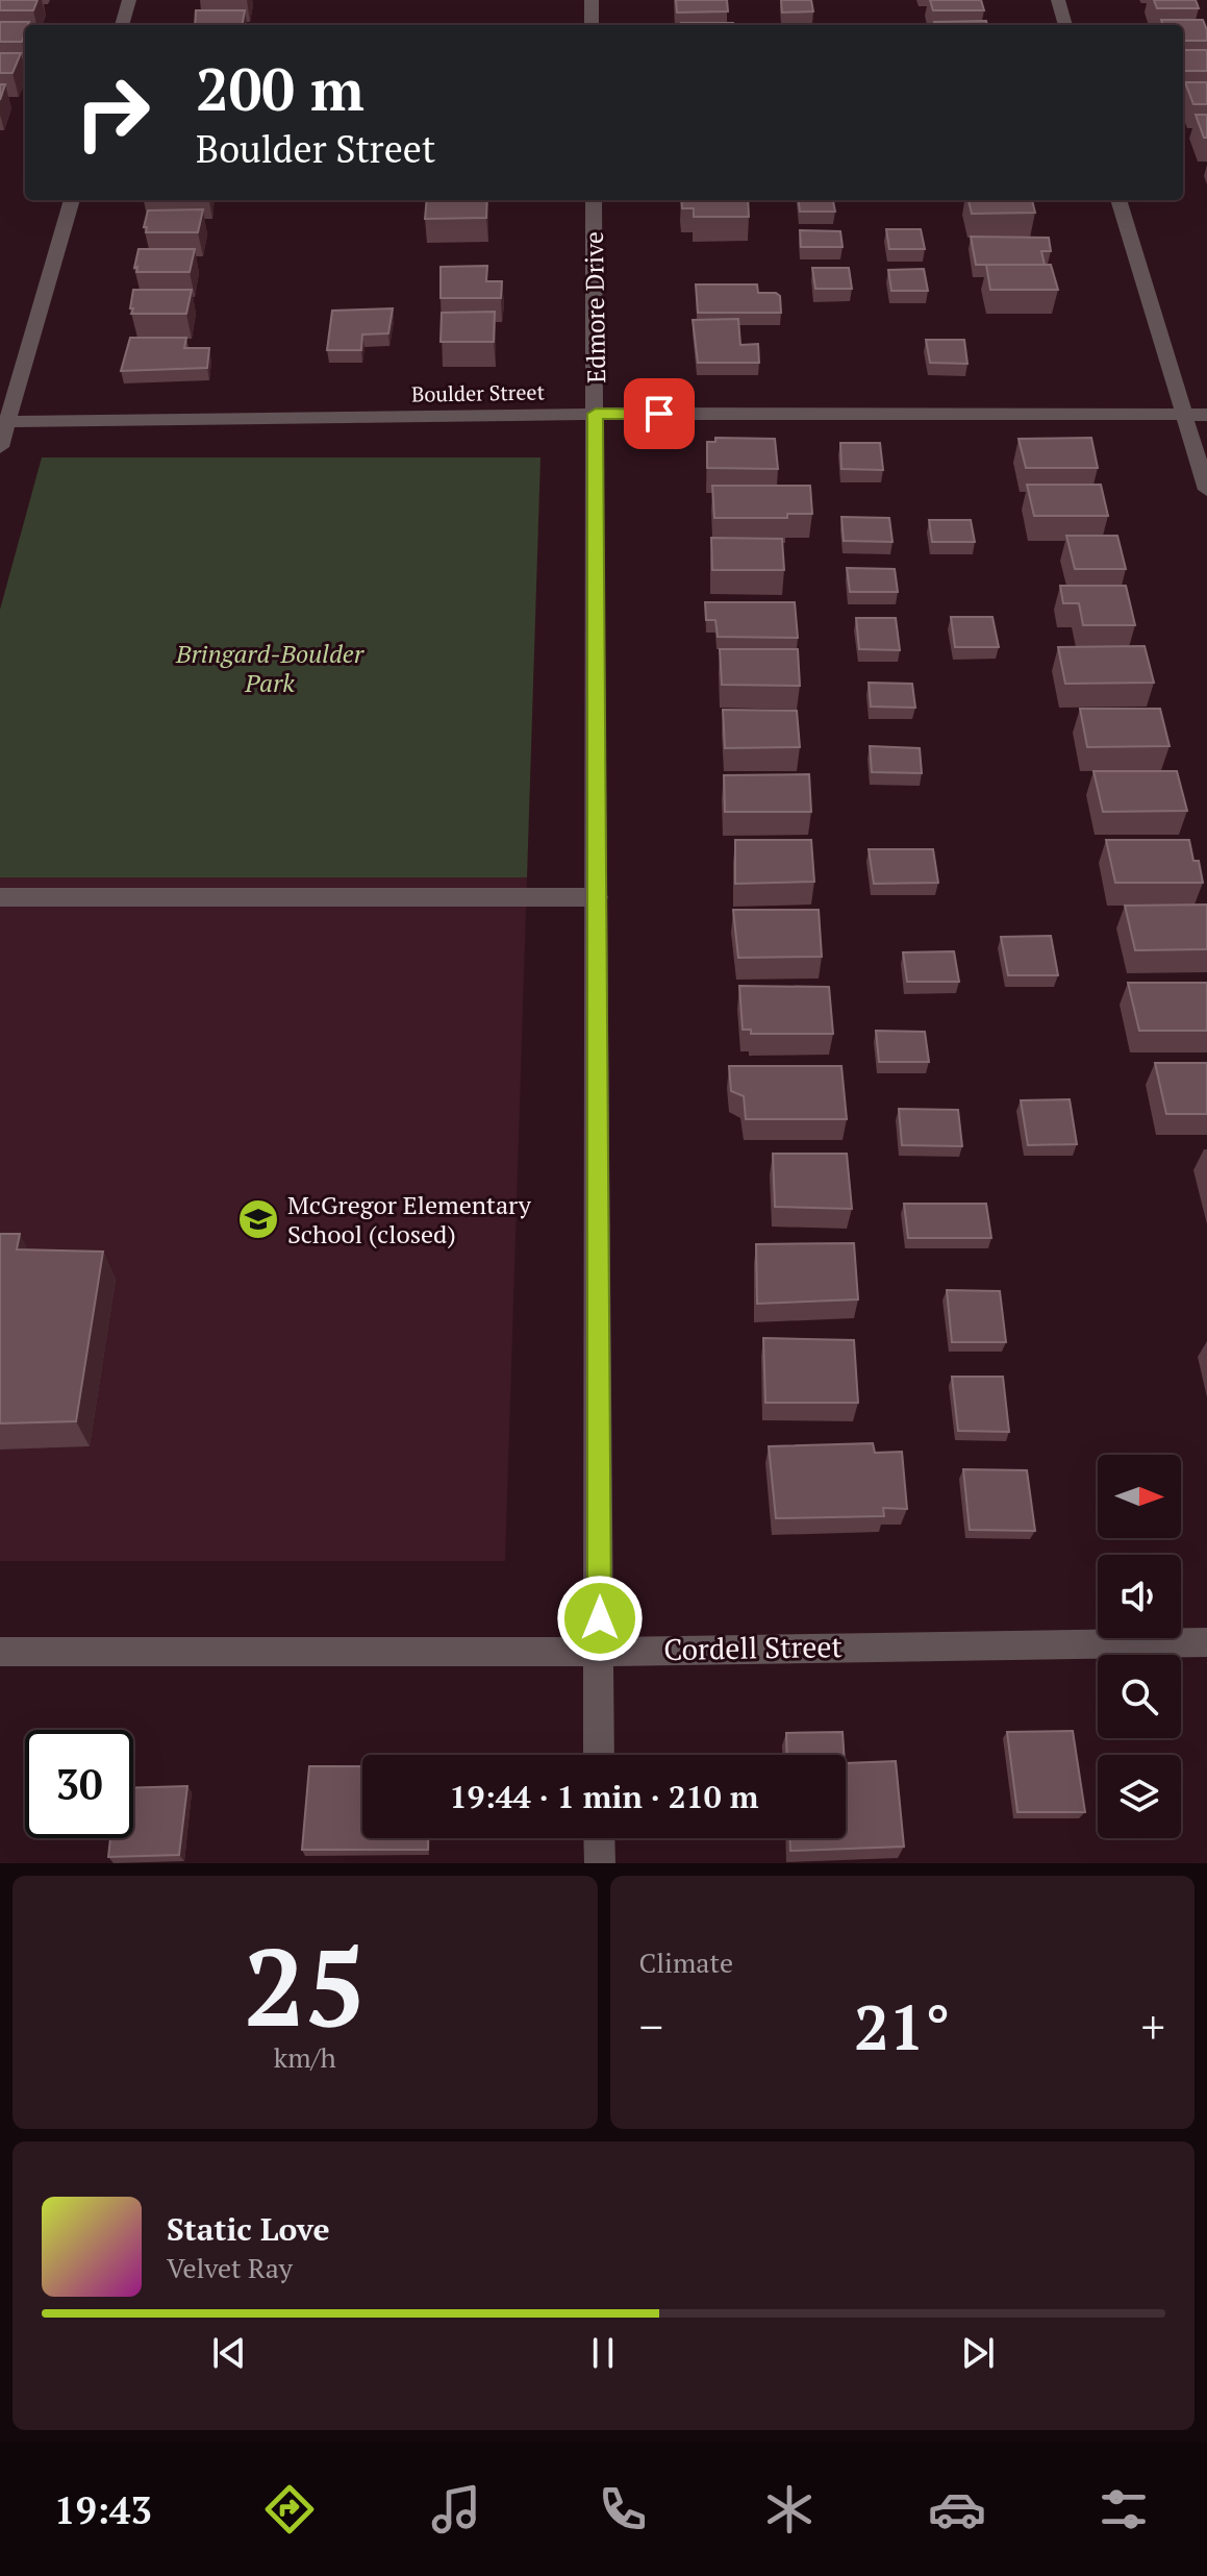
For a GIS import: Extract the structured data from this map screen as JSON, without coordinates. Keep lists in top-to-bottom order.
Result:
{
  "streets": {
    "street": ["Edmore Drive", "Boulder Street", "Cordell Street"]
  },
  "crossings": [
    ["Edmore Drive", "Boulder Street"],
    ["Edmore Drive", "Cordell Street"]
  ],
  "parks": ["Bringard-Boulder Park"],
  "places": {
    "school or university": ["McGregor Elementary School (closed)"]
  },
  "north": "right",
  "page": {
    "turn": ["200 m", "Boulder Street"],
    "limit": "30",
    "trip": "19:44 · 1 min · 210 m",
    "tile": [
      ["25", "km/h"],
      "Climate"
    ],
    "heat": ["−", "21°", "+"],
    "song": ["Static Love", "Velvet Ray"],
    "tabs": "19:43"
  }
}
